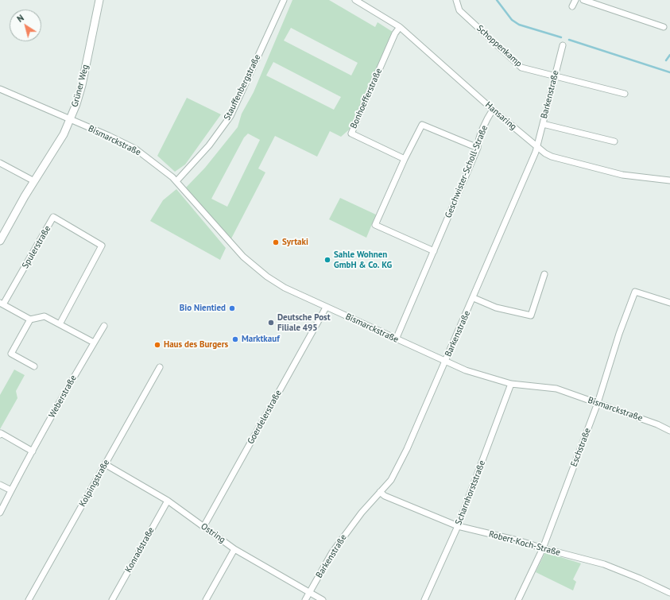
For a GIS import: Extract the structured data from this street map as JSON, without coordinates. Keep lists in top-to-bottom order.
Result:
{
  "streets": {
    "street": [
      "Schoppenkamp",
      "Grüner Weg",
      "Stauffenbergstraße",
      "Barkenstraße",
      "Bonhoefferstraße",
      "Hansaring",
      "Bismarckstraße",
      "Geschwister-Scholl-Straße",
      "Spulerstraße",
      "Weberstraße",
      "Goerdelerstraße",
      "Eschstraße",
      "Kolpingstraße",
      "Scharnhorststraße",
      "Ostring",
      "Robert-Koch-Straße",
      "Konradstraße"
    ]
  },
  "crossings": [
    ["Schoppenkamp", "Barkenstraße"],
    ["Grüner Weg", "Bismarckstraße"],
    ["Stauffenbergstraße", "Bismarckstraße"],
    ["Barkenstraße", "Hansaring"],
    ["Barkenstraße", "Bismarckstraße"],
    ["Barkenstraße", "Ostring"],
    ["Barkenstraße", "Robert-Koch-Straße"],
    ["Bonhoefferstraße", "Hansaring"],
    ["Hansaring", "Geschwister-Scholl-Straße"],
    ["Bismarckstraße", "Geschwister-Scholl-Straße"],
    ["Bismarckstraße", "Goerdelerstraße"],
    ["Bismarckstraße", "Eschstraße"],
    ["Bismarckstraße", "Scharnhorststraße"],
    ["Goerdelerstraße", "Ostring"],
    ["Eschstraße", "Robert-Koch-Straße"],
    ["Kolpingstraße", "Ostring"],
    ["Scharnhorststraße", "Robert-Koch-Straße"],
    ["Ostring", "Konradstraße"]
  ],
  "places": [
    "Syrtaki",
    "Sahle Wohnen GmbH & Co. KG",
    "Bio Nientied",
    "Deutsche Post Filiale 495",
    "Marktkauf",
    "Haus des Burgers"
  ],
  "north": "top left"
}
